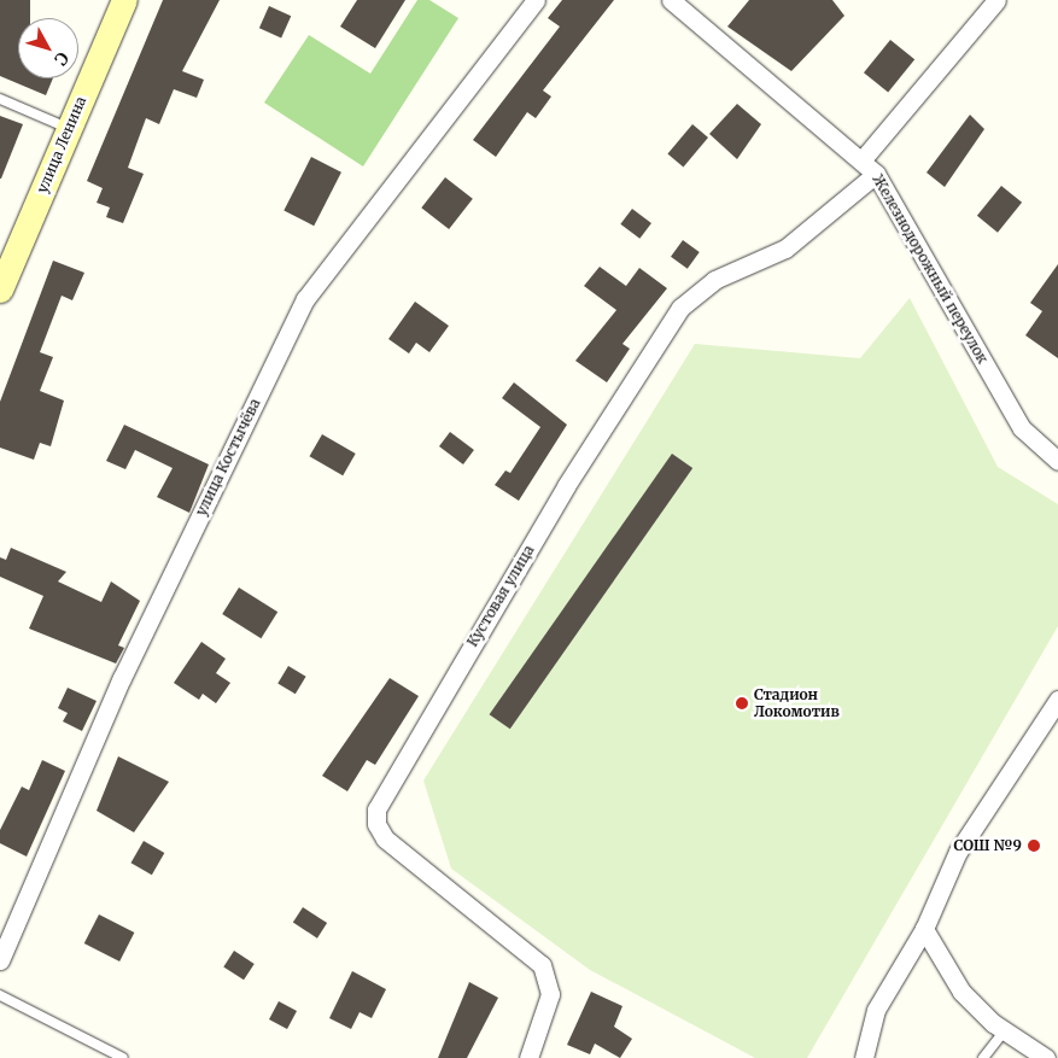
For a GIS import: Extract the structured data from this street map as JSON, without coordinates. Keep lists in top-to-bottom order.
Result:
{
  "streets": {
    "main road": ["улица Ленина"],
    "street": ["Железнодорожный переулок", "улица Костычёва", "Кустовая улица"]
  },
  "crossings": [
    ["Железнодорожный переулок", "Кустовая улица"]
  ],
  "places": ["Стадион Локомотив", "СОШ №9"],
  "north": "bottom right"
}
